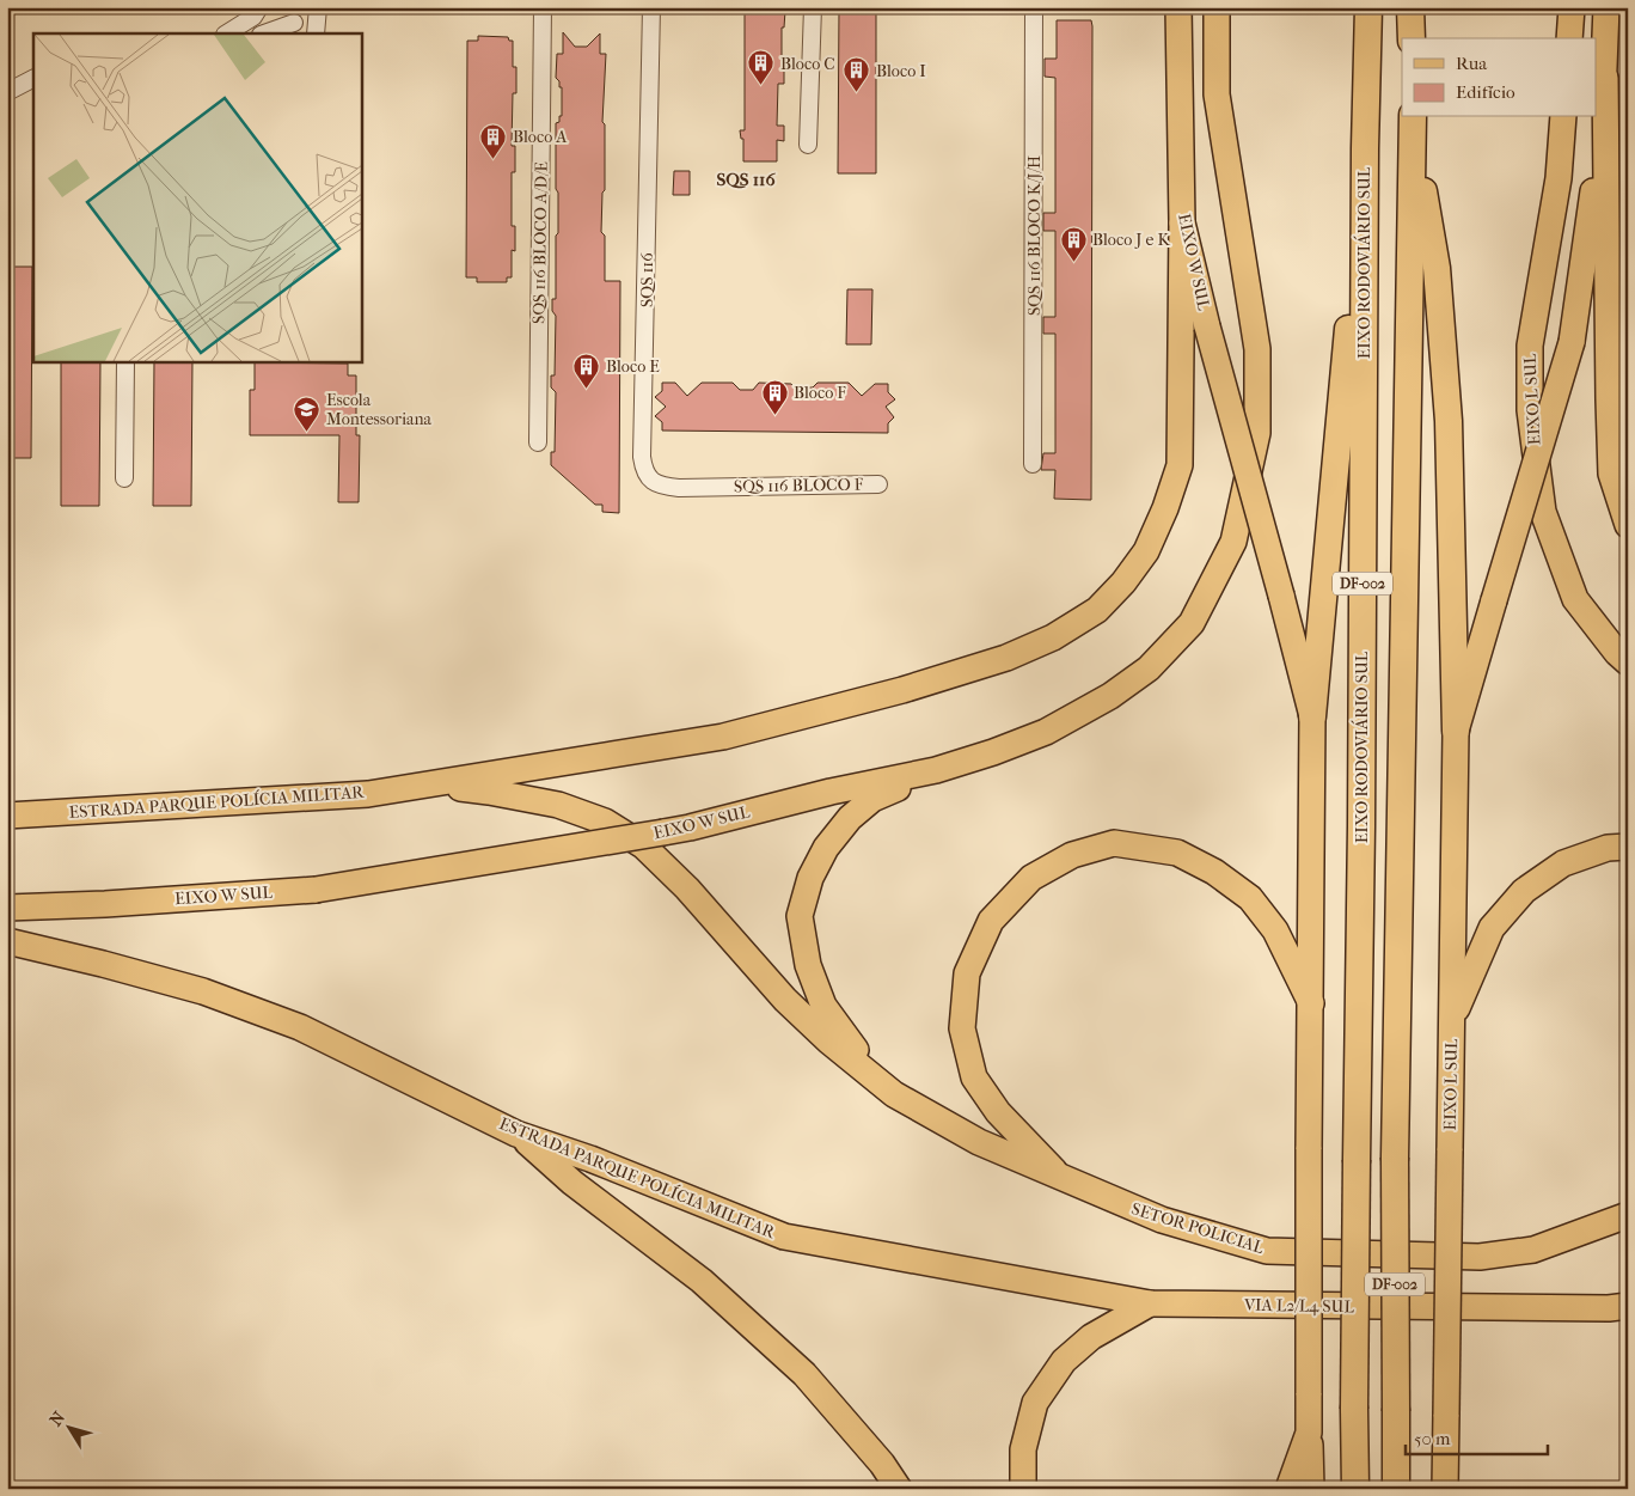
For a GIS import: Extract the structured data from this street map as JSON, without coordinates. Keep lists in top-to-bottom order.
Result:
{
  "streets": {
    "highway": ["EIXO RODOVIÁRIO SUL", "DF-002"],
    "main road": [
      "EIXO W SUL",
      "EIXO L SUL",
      "ESTRADA PARQUE POLÍCIA MILITAR",
      "SETOR POLICIAL",
      "VIA L2/L4 SUL"
    ],
    "street": [
      "SQS 116 BLOCO K/J/H",
      "SQS 116 BLOCO A/D/E",
      "SQS 116",
      "SQS 116 BLOCO F"
    ]
  },
  "crossings": [
    ["EIXO W SUL", "ESTRADA PARQUE POLÍCIA MILITAR"],
    ["SQS 116", "SQS 116 BLOCO F"],
    ["ESTRADA PARQUE POLÍCIA MILITAR", "VIA L2/L4 SUL"]
  ],
  "districts": ["SQS 116"],
  "places": {
    "building": [
      "Bloco C",
      "Bloco I",
      "Bloco A",
      "Bloco J e K",
      "Bloco E",
      "Bloco F"
    ],
    "school or university": ["Escola Montessoriana"]
  },
  "legend": ["Rua", "Edifício"],
  "scale_bar": "50 m",
  "north": "top left"
}
